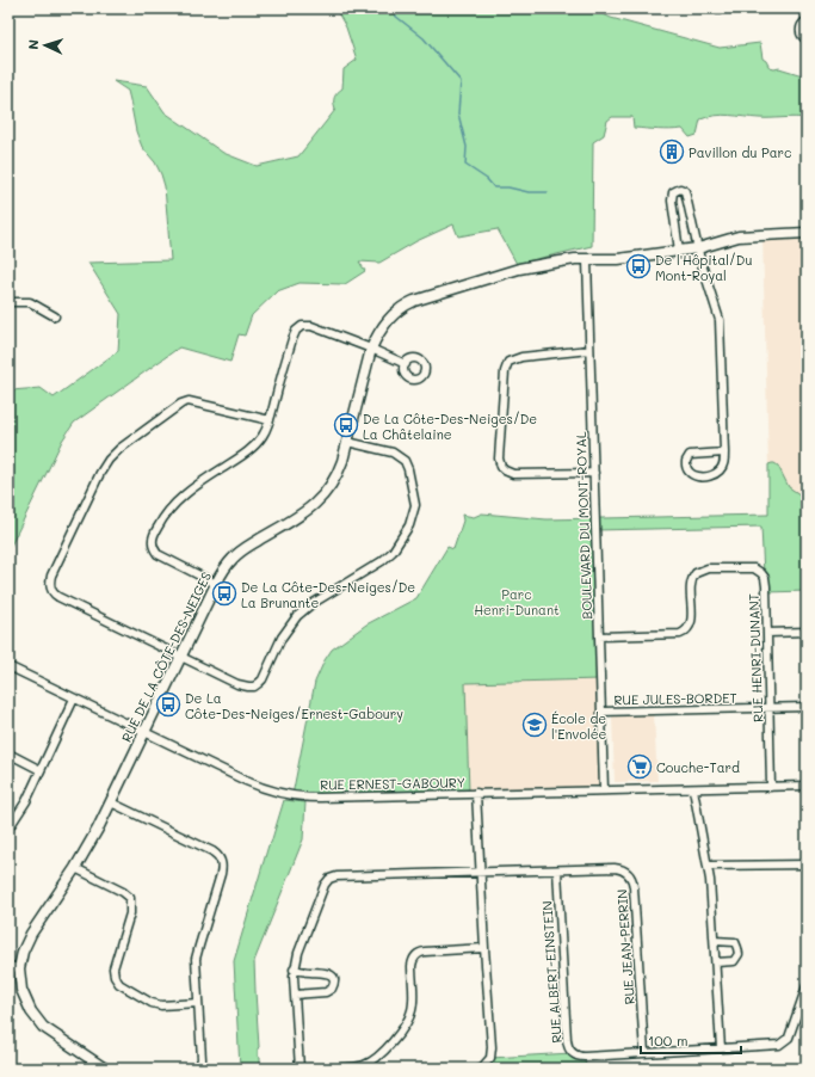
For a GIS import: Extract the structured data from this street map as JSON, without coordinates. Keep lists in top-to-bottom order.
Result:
{
  "streets": {
    "street": [
      "BOULEVARD DU MONT-ROYAL",
      "RUE DE LA CÔTE-DES-NEIGES",
      "RUE HENRI-DUNANT",
      "RUE JULES-BORDET",
      "RUE ERNEST-GABOURY",
      "RUE JEAN-PERRIN",
      "RUE ALBERT-EINSTEIN"
    ]
  },
  "crossings": [
    ["BOULEVARD DU MONT-ROYAL", "RUE DE LA CÔTE-DES-NEIGES"],
    ["BOULEVARD DU MONT-ROYAL", "RUE HENRI-DUNANT"],
    ["BOULEVARD DU MONT-ROYAL", "RUE JULES-BORDET"],
    ["BOULEVARD DU MONT-ROYAL", "RUE ERNEST-GABOURY"],
    ["RUE DE LA CÔTE-DES-NEIGES", "RUE ERNEST-GABOURY"],
    ["RUE HENRI-DUNANT", "RUE JULES-BORDET"],
    ["RUE HENRI-DUNANT", "RUE ERNEST-GABOURY"],
    ["RUE JEAN-PERRIN", "RUE ALBERT-EINSTEIN"]
  ],
  "parks": ["Parc Henri-Dunant"],
  "places": {
    "building": ["Pavillon du Parc"],
    "bus stop": [
      "De l'Hôpital/Du Mont-Royal",
      "De La Côte-Des-Neiges/De La Châtelaine",
      "De La Côte-Des-Neiges/De La Brunante",
      "De La Côte-Des-Neiges/Ernest-Gaboury"
    ],
    "school or university": ["École de l'Envolée"],
    "supermarket": ["Couche-Tard"]
  },
  "scale_bar": "100 m",
  "north": "left"
}
